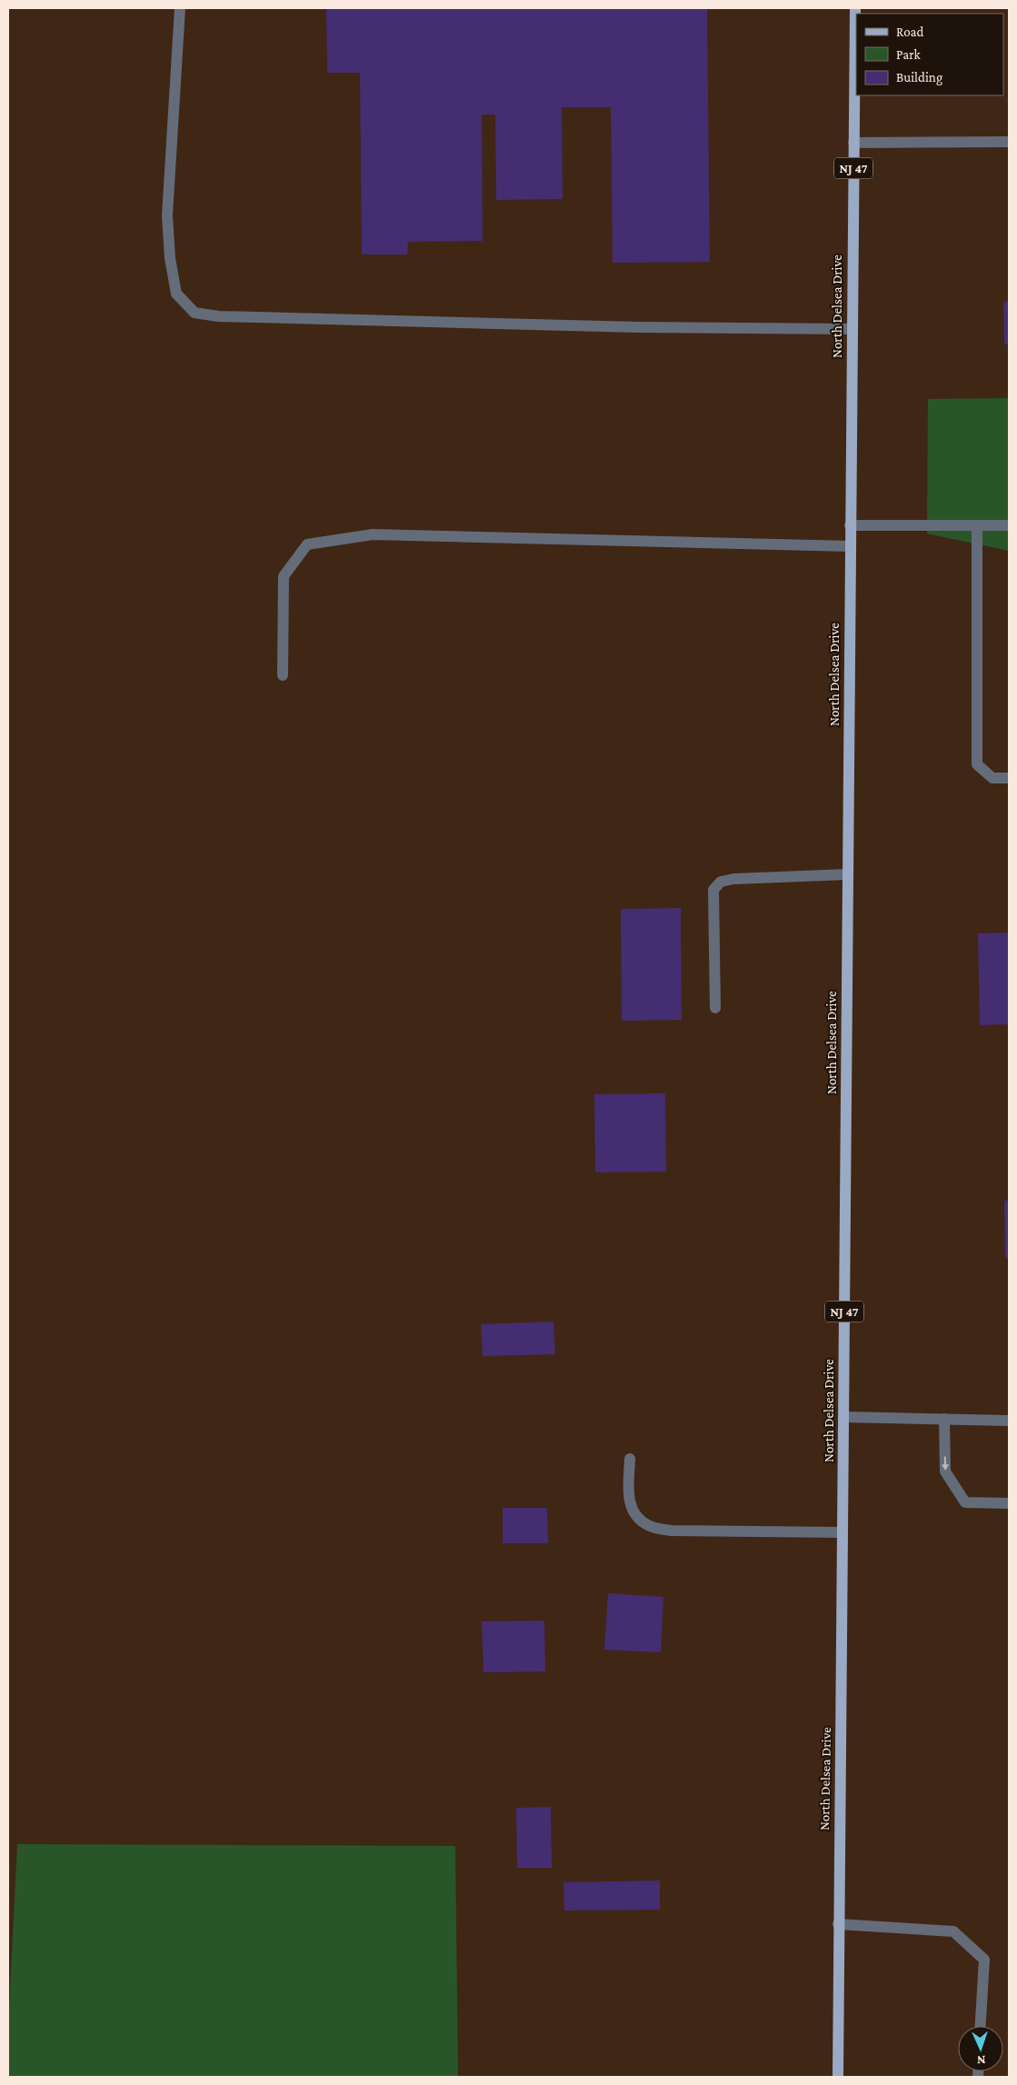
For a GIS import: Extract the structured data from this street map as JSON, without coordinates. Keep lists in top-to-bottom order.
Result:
{
  "streets": {
    "main road": ["NJ 47", "North Delsea Drive"]
  },
  "legend": ["Road", "Park", "Building"],
  "north": "bottom"
}
